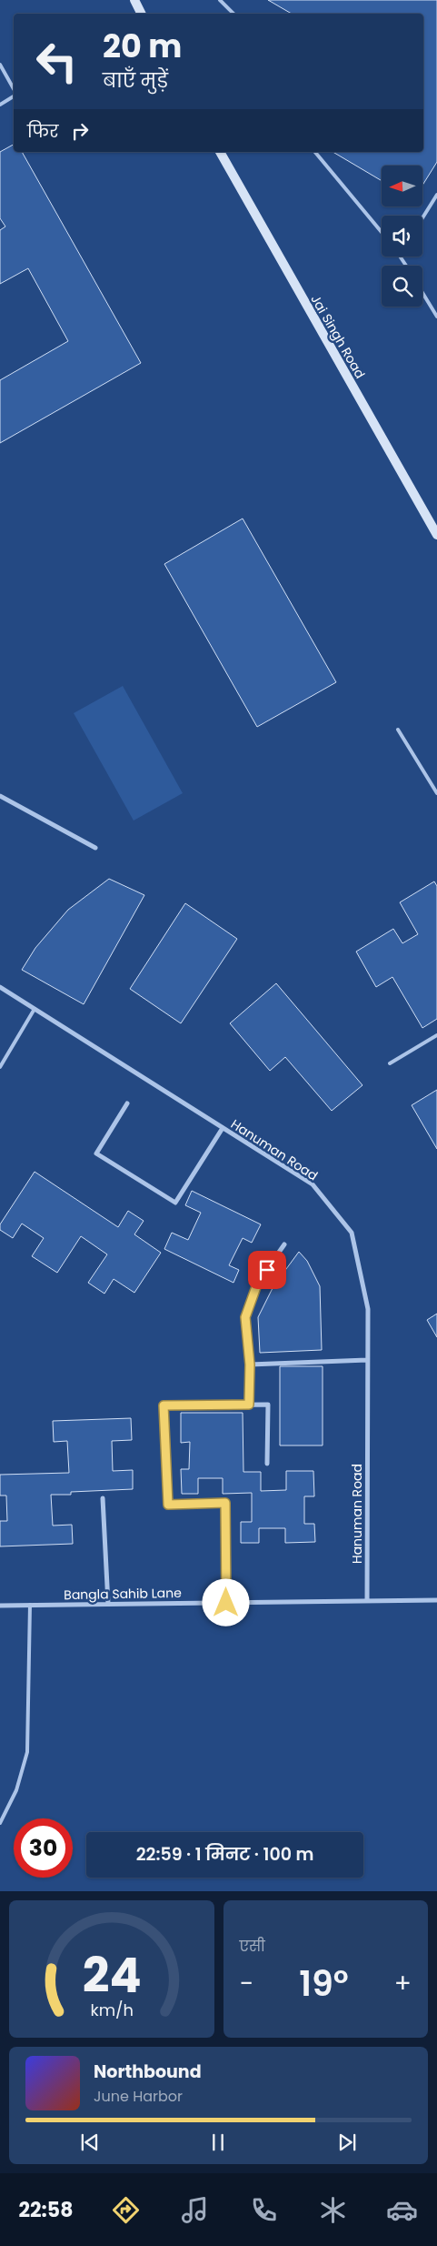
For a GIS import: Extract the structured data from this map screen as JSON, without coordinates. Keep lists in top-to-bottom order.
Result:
{
  "streets": {
    "street": ["Jai Singh Road", "Hanuman Road", "Bangla Sahib Lane"]
  },
  "crossings": [
    ["Hanuman Road", "Bangla Sahib Lane"]
  ],
  "north": "left",
  "page": {
    "turn": ["20 m", "बाएँ मुड़ें"],
    "then": "फिर",
    "limit": "30",
    "trip": "22:59 · 1 मिनट · 100 m",
    "tile": "एसी",
    "heat": ["−", "19°", "+"],
    "song": ["Northbound", "June Harbor"],
    "tabs": "22:58",
    "gauge": ["24", "km/h"]
  }
}
